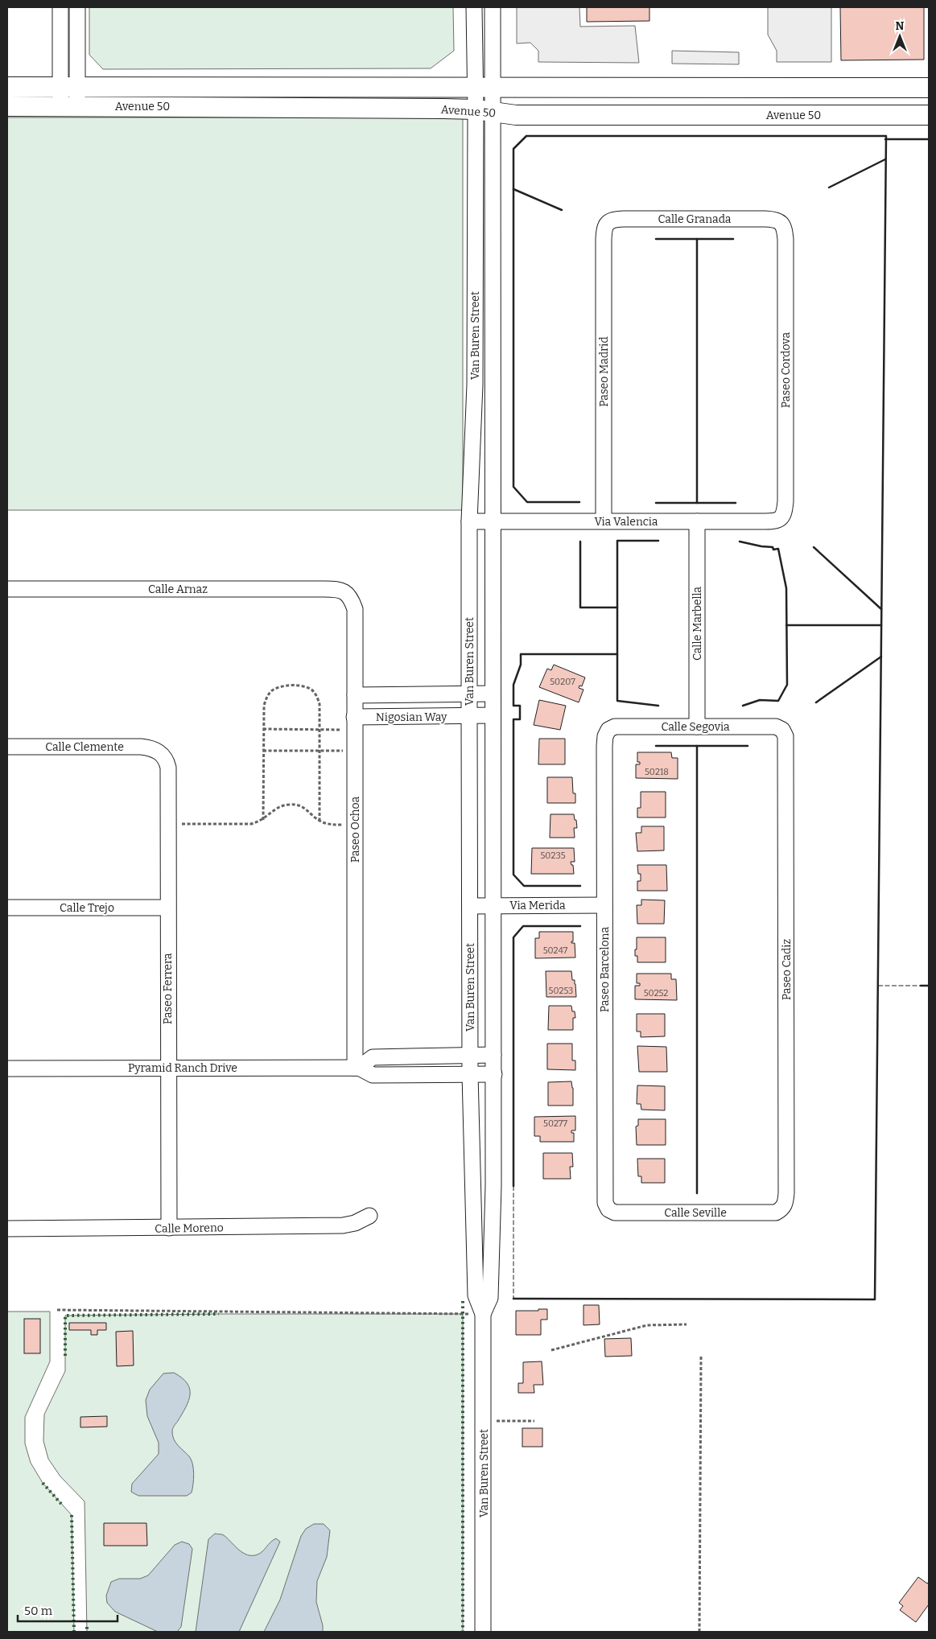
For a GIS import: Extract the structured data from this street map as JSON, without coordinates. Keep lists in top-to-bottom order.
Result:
{
  "streets": {
    "main road": ["Avenue 50"],
    "street": [
      "Calle Granada",
      "Van Buren Street",
      "Paseo Cordova",
      "Paseo Madrid",
      "Via Valencia",
      "Calle Arnaz",
      "Calle Marbella",
      "Nigosian Way",
      "Calle Segovia",
      "Calle Clemente",
      "Paseo Ochoa",
      "Via Merida",
      "Calle Trejo",
      "Paseo Barcelona",
      "Paseo Cadiz",
      "Paseo Ferrera",
      "Pyramid Ranch Drive",
      "Calle Seville",
      "Calle Moreno"
    ]
  },
  "crossings": [
    ["Avenue 50", "Van Buren Street"],
    ["Calle Granada", "Paseo Cordova"],
    ["Calle Granada", "Paseo Madrid"],
    ["Van Buren Street", "Via Valencia"],
    ["Van Buren Street", "Nigosian Way"],
    ["Van Buren Street", "Via Merida"],
    ["Van Buren Street", "Pyramid Ranch Drive"],
    ["Paseo Cordova", "Via Valencia"],
    ["Paseo Madrid", "Via Valencia"],
    ["Via Valencia", "Calle Marbella"],
    ["Calle Arnaz", "Paseo Ochoa"],
    ["Calle Marbella", "Calle Segovia"],
    ["Nigosian Way", "Paseo Ochoa"],
    ["Calle Segovia", "Paseo Barcelona"],
    ["Calle Segovia", "Paseo Cadiz"],
    ["Calle Clemente", "Paseo Ferrera"],
    ["Paseo Ochoa", "Pyramid Ranch Drive"],
    ["Via Merida", "Paseo Barcelona"],
    ["Calle Trejo", "Paseo Ferrera"],
    ["Paseo Barcelona", "Calle Seville"],
    ["Paseo Cadiz", "Calle Seville"],
    ["Paseo Ferrera", "Pyramid Ranch Drive"],
    ["Paseo Ferrera", "Calle Moreno"]
  ],
  "house_numbers": [
    "50207",
    "50218",
    "50235",
    "50247",
    "50253",
    "50252",
    "50277"
  ],
  "scale_bar": "50 m",
  "north": "top"
}
